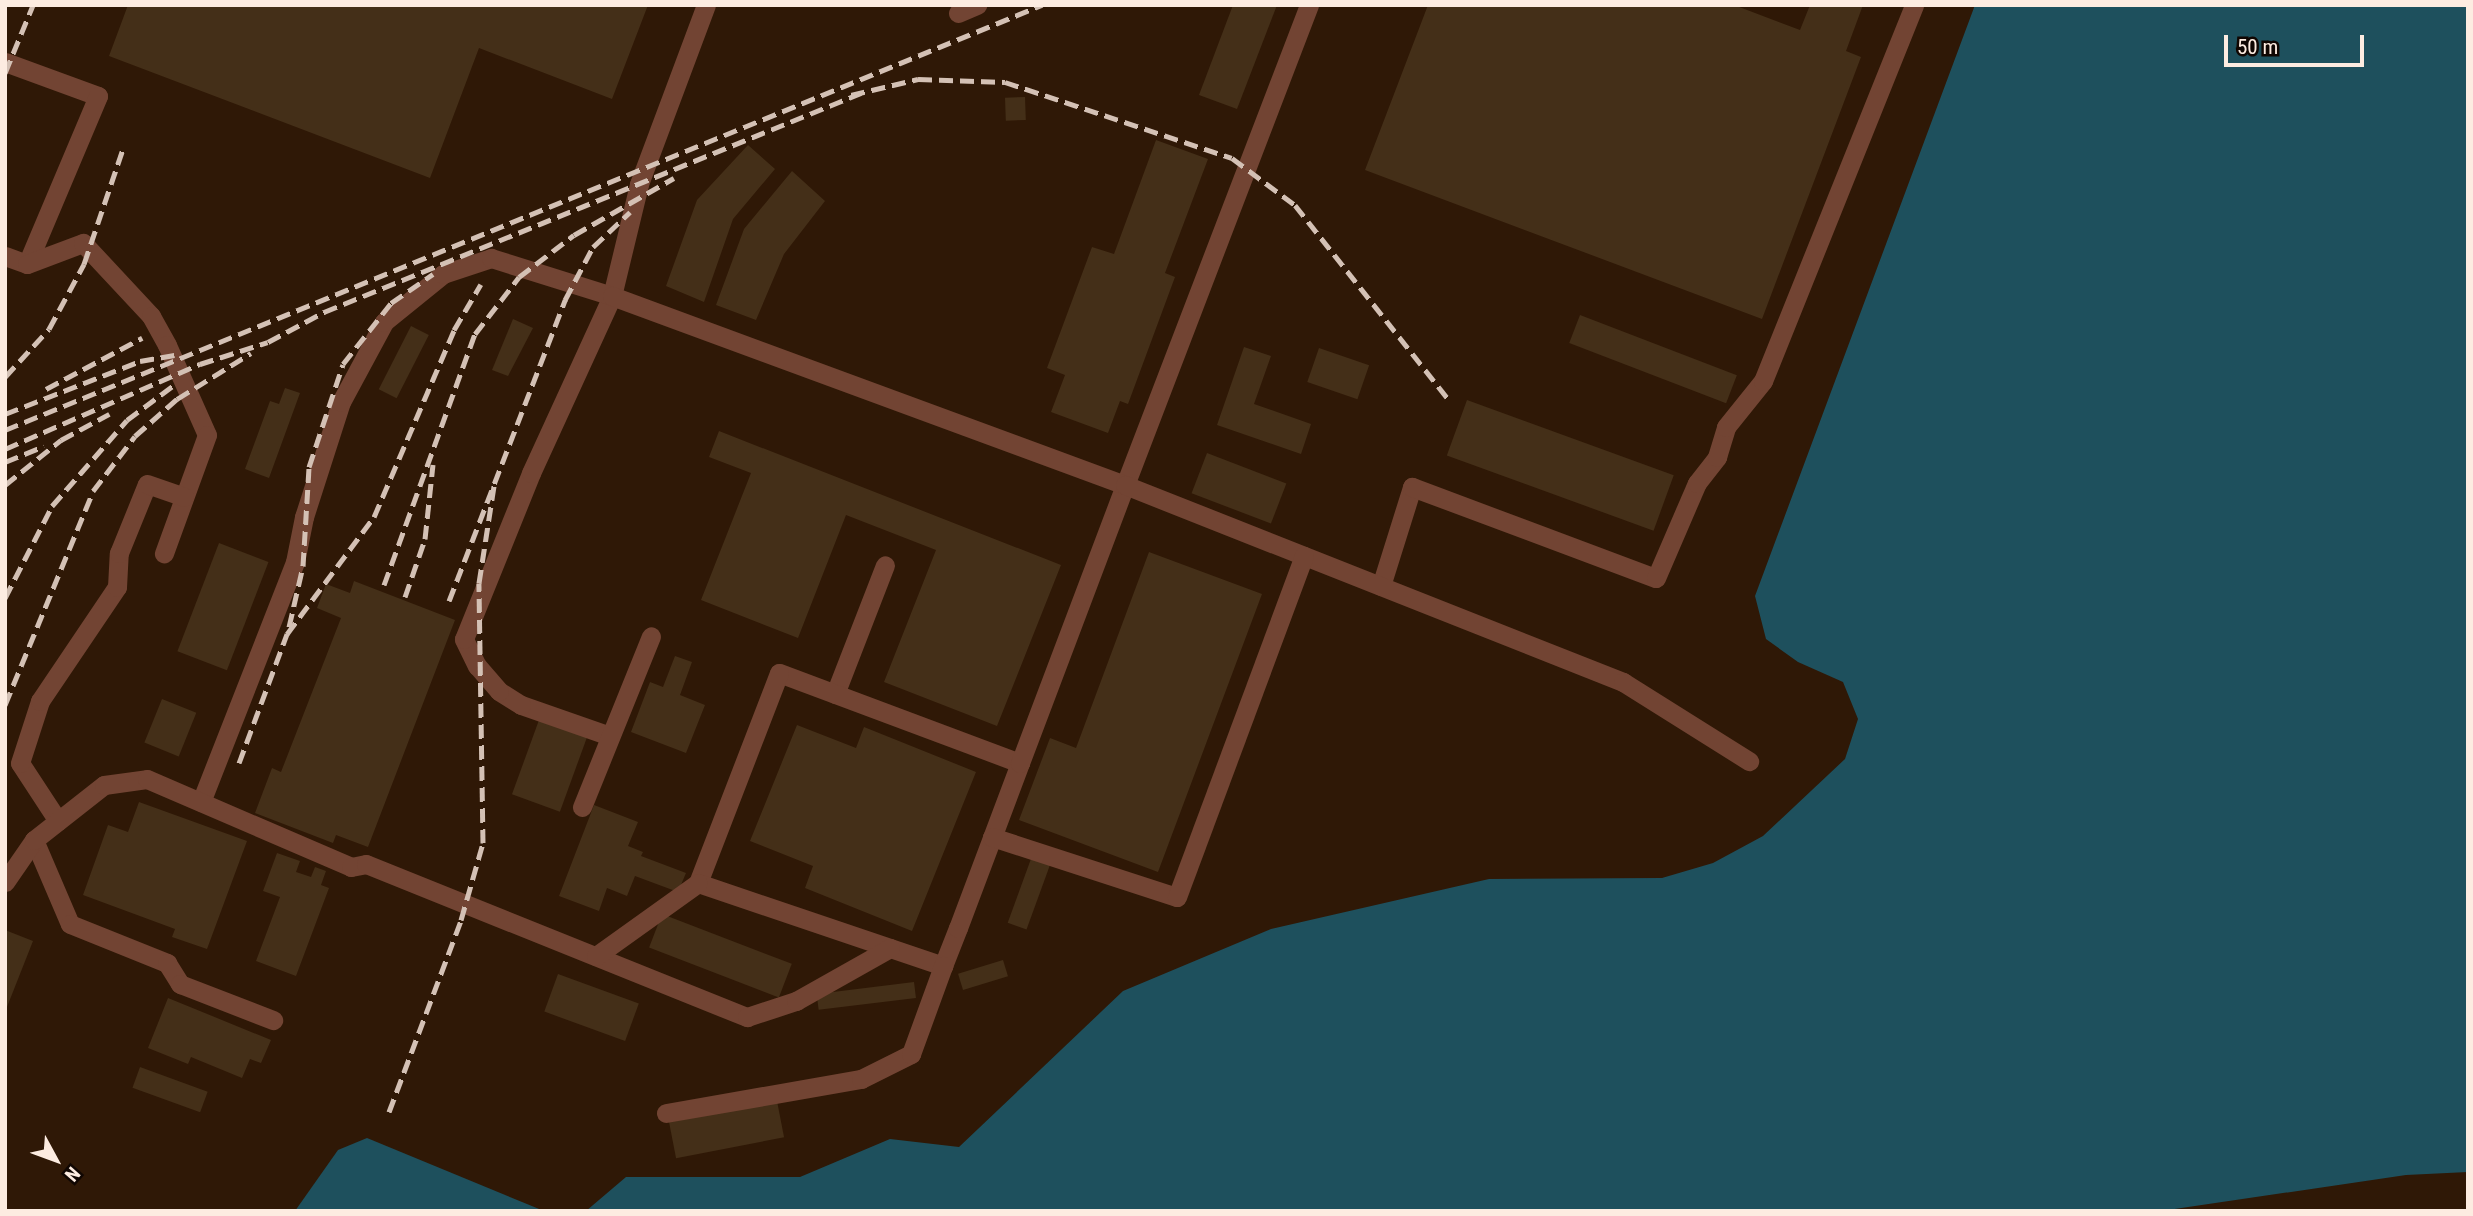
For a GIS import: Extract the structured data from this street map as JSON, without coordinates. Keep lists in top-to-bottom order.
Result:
{
  "scale_bar": "50 m",
  "north": "bottom right"
}
